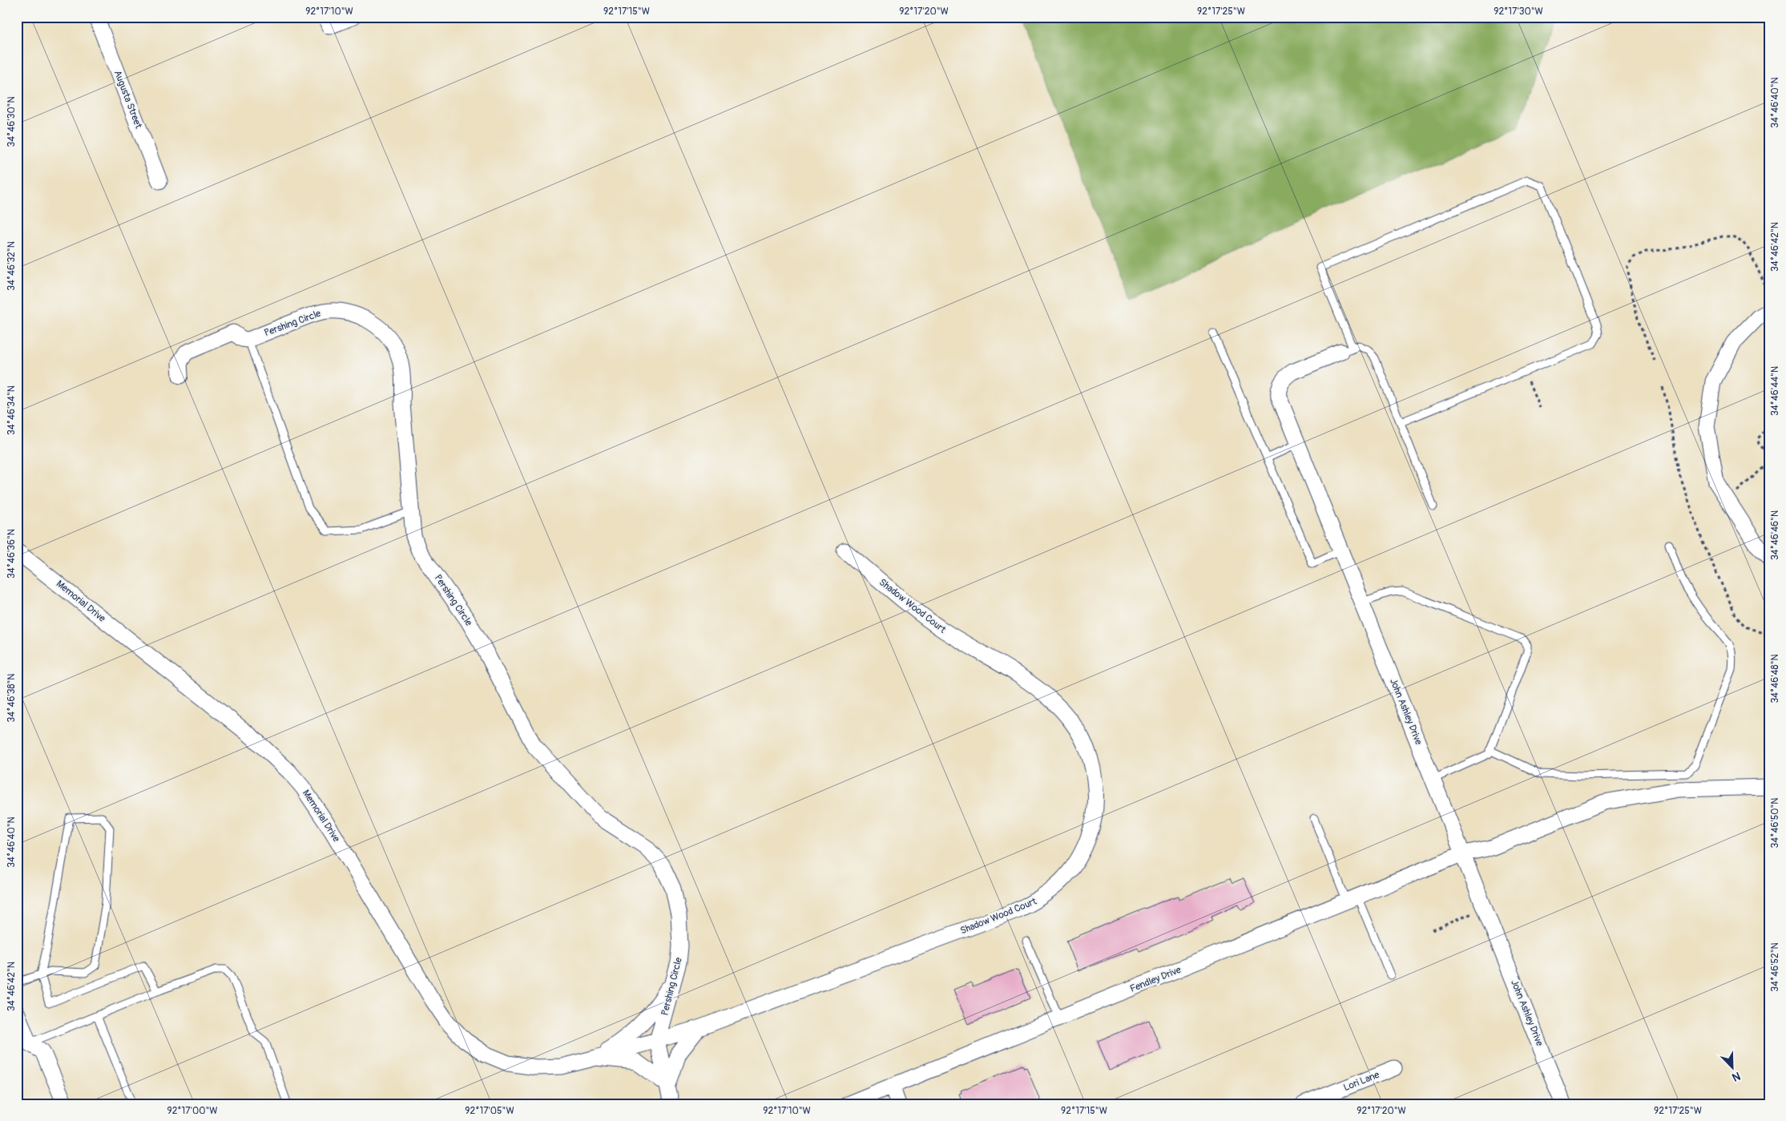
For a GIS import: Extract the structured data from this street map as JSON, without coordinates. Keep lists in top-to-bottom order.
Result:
{
  "streets": {
    "street": [
      "Augusta Street",
      "Pershing Circle",
      "Memorial Drive",
      "Shadow Wood Court",
      "John Ashley Drive",
      "Fendley Drive",
      "Lori Lane"
    ]
  },
  "crossings": [
    ["Pershing Circle", "Memorial Drive"],
    ["Pershing Circle", "Shadow Wood Court"],
    ["John Ashley Drive", "Fendley Drive"]
  ],
  "north": "bottom right",
  "coordinates": [
    "92°17'10\"W",
    "92°17'15\"W",
    "92°17'20\"W",
    "92°17'25\"W",
    "92°17'30\"W",
    "34°46'40\"N",
    "34°46'30\"N",
    "34°46'42\"N",
    "34°46'32\"N",
    "34°46'44\"N",
    "34°46'34\"N",
    "34°46'46\"N",
    "34°46'36\"N",
    "34°46'48\"N",
    "34°46'38\"N",
    "34°46'50\"N",
    "34°46'52\"N",
    "92°17'00\"W",
    "92°17'05\"W"
  ]
}
